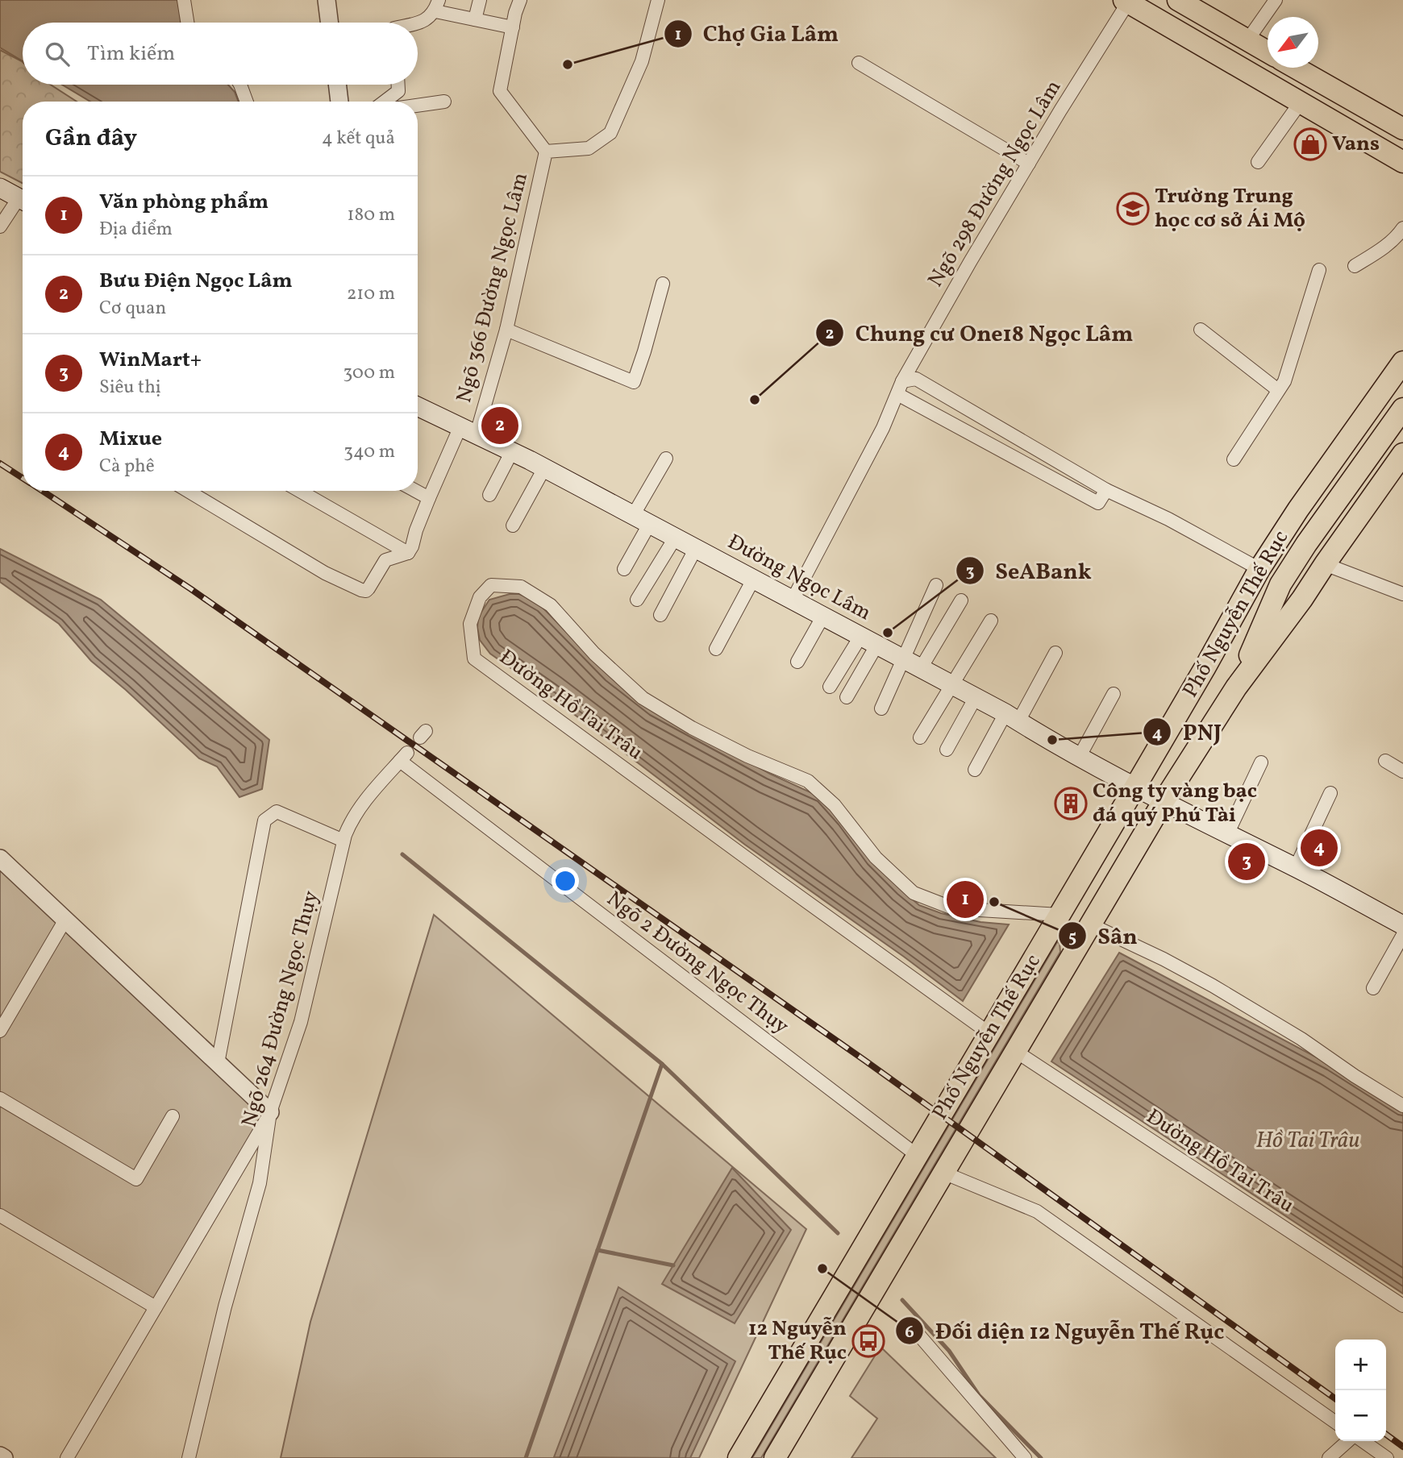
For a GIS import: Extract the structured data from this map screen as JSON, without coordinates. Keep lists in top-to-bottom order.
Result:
{
  "streets": {
    "main road": ["Đường Ngọc Lâm", "Phố Nguyễn Thế Rục"],
    "street": [
      "Ngõ 298 Đường Ngọc Lâm",
      "Ngõ 366 Đường Ngọc Lâm",
      "Đường Hồ Tai Trâu",
      "Ngõ 2 Đường Ngọc Thụy",
      "Ngõ 264 Đường Ngọc Thụy"
    ]
  },
  "crossings": [
    ["Ngõ 298 Đường Ngọc Lâm", "Đường Ngọc Lâm"],
    ["Ngõ 366 Đường Ngọc Lâm", "Đường Ngọc Lâm"],
    ["Đường Ngọc Lâm", "Phố Nguyễn Thế Rục"],
    ["Phố Nguyễn Thế Rục", "Đường Hồ Tai Trâu"],
    ["Phố Nguyễn Thế Rục", "Ngõ 2 Đường Ngọc Thụy"],
    ["Ngõ 2 Đường Ngọc Thụy", "Ngõ 264 Đường Ngọc Thụy"]
  ],
  "water": ["Hồ Tai Trâu"],
  "places": {
    "other": [
      "Chợ Gia Lâm",
      "Chung cư One18 Ngọc Lâm",
      "SeABank",
      "PNJ",
      "Sân",
      "Đối diện 12 Nguyễn Thế Rục"
    ],
    "shop": ["Vans"],
    "school or university": ["Trường Trung học cơ sở Ái Mộ"],
    "building": ["Công ty vàng bạc đá quý Phú Tài"],
    "bus stop": ["12 Nguyễn Thế Rục"]
  },
  "north": "bottom left",
  "page": {
    "search": "Tìm kiếm",
    "heading": ["Gần đây", "4 kết quả"],
    "list": [
      {
        "mark": "1",
        "name": "Văn phòng phẩm",
        "note": "Địa điểm",
        "value": "180 m"
      },
      {
        "mark": "2",
        "name": "Bưu Điện Ngọc Lâm",
        "note": "Cơ quan",
        "value": "210 m"
      },
      {
        "mark": "3",
        "name": "WinMart+",
        "note": "Siêu thị",
        "value": "300 m"
      },
      {
        "mark": "4",
        "name": "Mixue",
        "note": "Cà phê",
        "value": "340 m"
      }
    ],
    "pins": [
      "2",
      "4",
      "3",
      "1"
    ],
    "map_buttons": ["+", "−"]
  }
}
